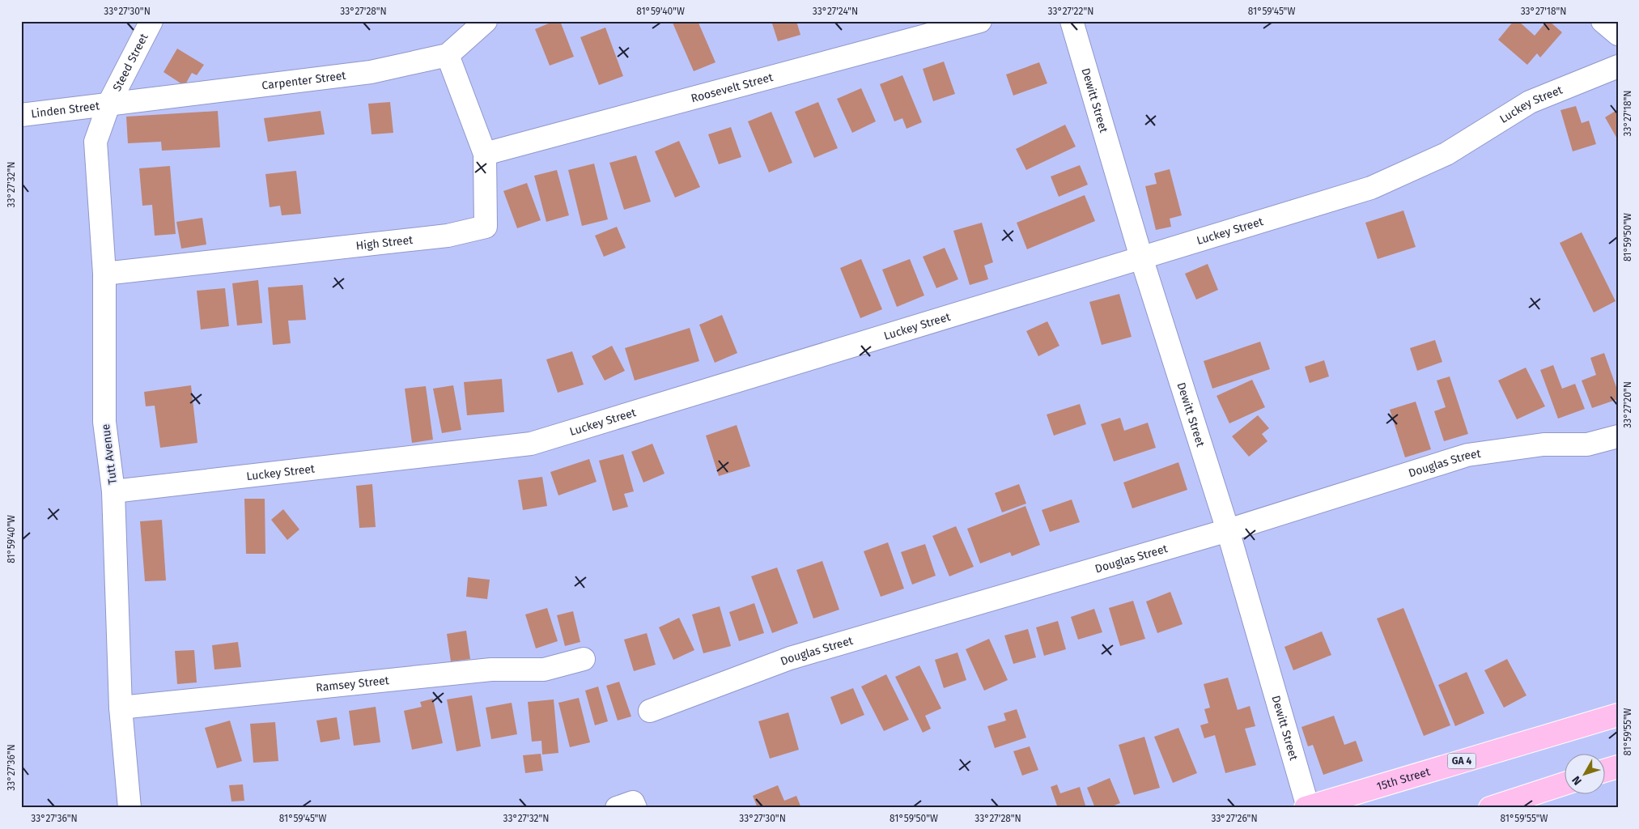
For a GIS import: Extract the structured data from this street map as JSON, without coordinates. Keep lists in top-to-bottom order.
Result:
{
  "streets": {
    "main road": ["GA 4", "15th Street"],
    "street": [
      "Steed Street",
      "Carpenter Street",
      "Roosevelt Street",
      "Dewitt Street",
      "Luckey Street",
      "Linden Street",
      "High Street",
      "Tutt Avenue",
      "Douglas Street",
      "Ramsey Street"
    ]
  },
  "crossings": [
    ["Steed Street", "Carpenter Street"],
    ["Steed Street", "Linden Street"],
    ["Steed Street", "Tutt Avenue"],
    ["Carpenter Street", "Linden Street"],
    ["Carpenter Street", "High Street"],
    ["Carpenter Street", "Tutt Avenue"],
    ["Roosevelt Street", "High Street"],
    ["Dewitt Street", "Luckey Street"],
    ["Dewitt Street", "Douglas Street"],
    ["Dewitt Street", "15th Street"],
    ["Luckey Street", "Tutt Avenue"],
    ["Linden Street", "Tutt Avenue"],
    ["High Street", "Tutt Avenue"],
    ["Tutt Avenue", "Ramsey Street"]
  ],
  "north": "bottom left",
  "coordinates": [
    "33°27'30\"N",
    "33°27'28\"N",
    "81°59'40\"W",
    "33°27'24\"N",
    "33°27'22\"N",
    "81°59'45\"W",
    "33°27'18\"N",
    "33°27'32\"N",
    "81°59'50\"W",
    "33°27'20\"N",
    "81°59'55\"W",
    "33°27'36\"N",
    "33°27'26\"N"
  ]
}
